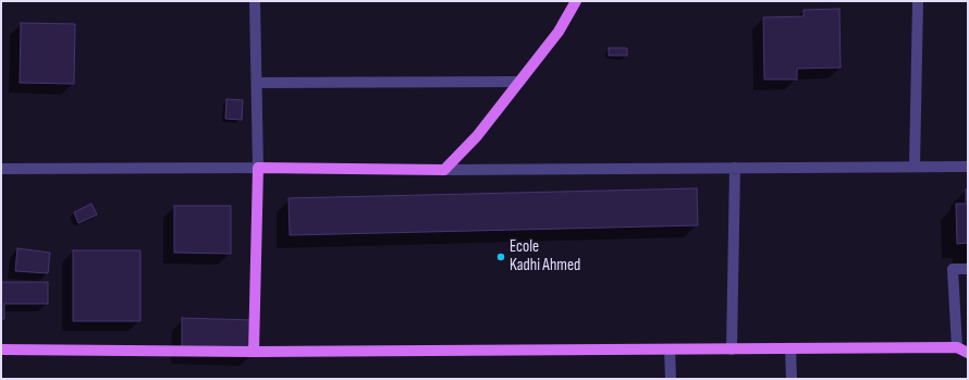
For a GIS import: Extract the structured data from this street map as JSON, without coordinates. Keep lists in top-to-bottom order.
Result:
{
  "places": ["Ecole Kadhi Ahmed"]
}
